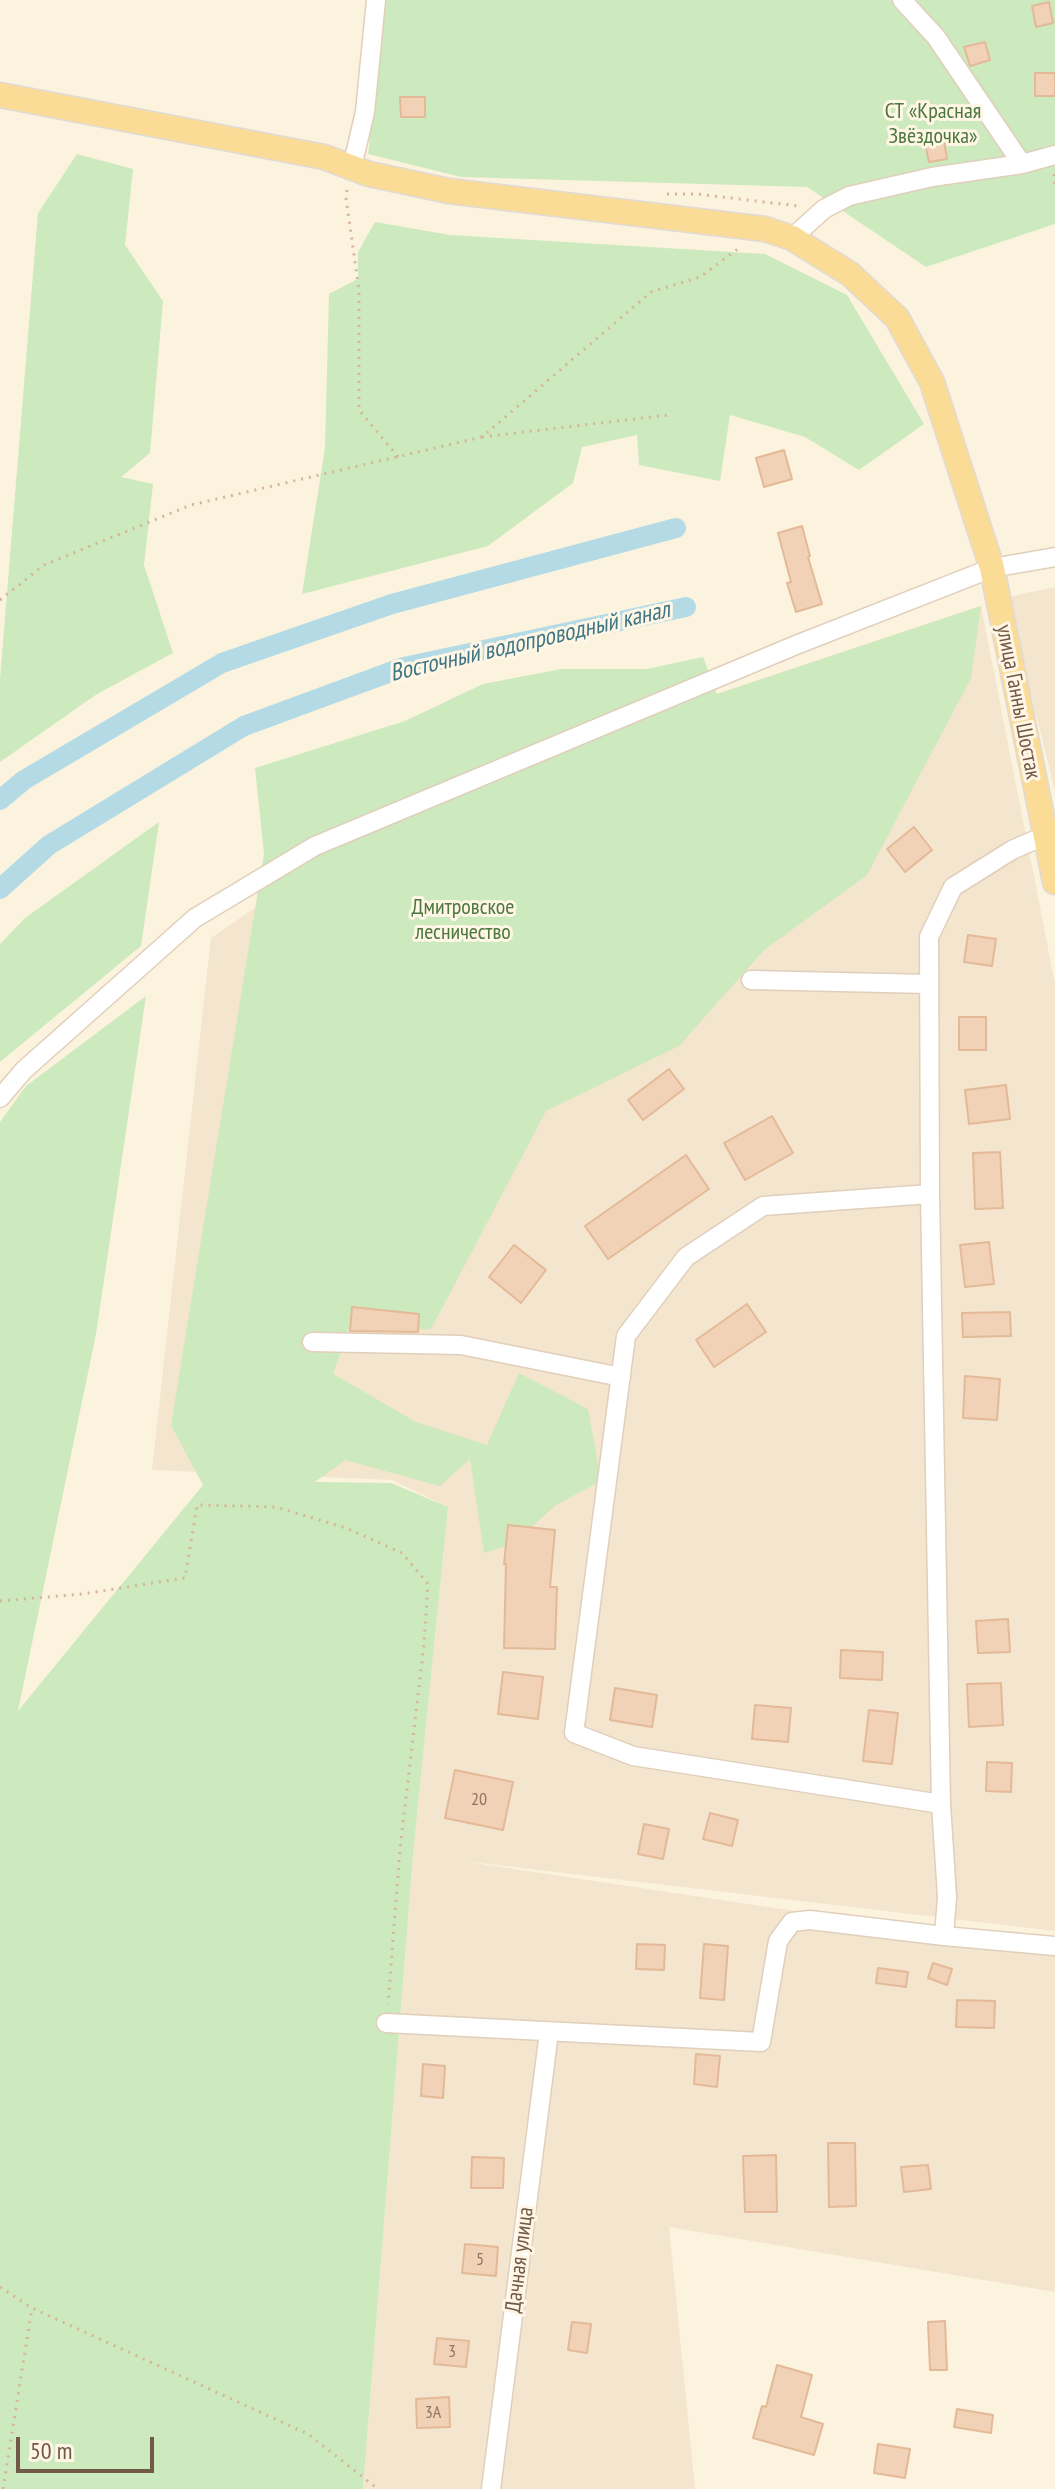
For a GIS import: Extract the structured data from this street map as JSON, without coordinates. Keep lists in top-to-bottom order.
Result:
{
  "streets": {
    "main road": ["улица Ганны Шостак"],
    "street": ["Дачная улица"]
  },
  "water": ["Восточный водопроводный канал"],
  "parks": ["СТ «Красная Звёздочка»", "Дмитровское лесничество"],
  "house_numbers": [
    "20",
    "5",
    "3",
    "3А"
  ],
  "scale_bar": "50 m"
}
